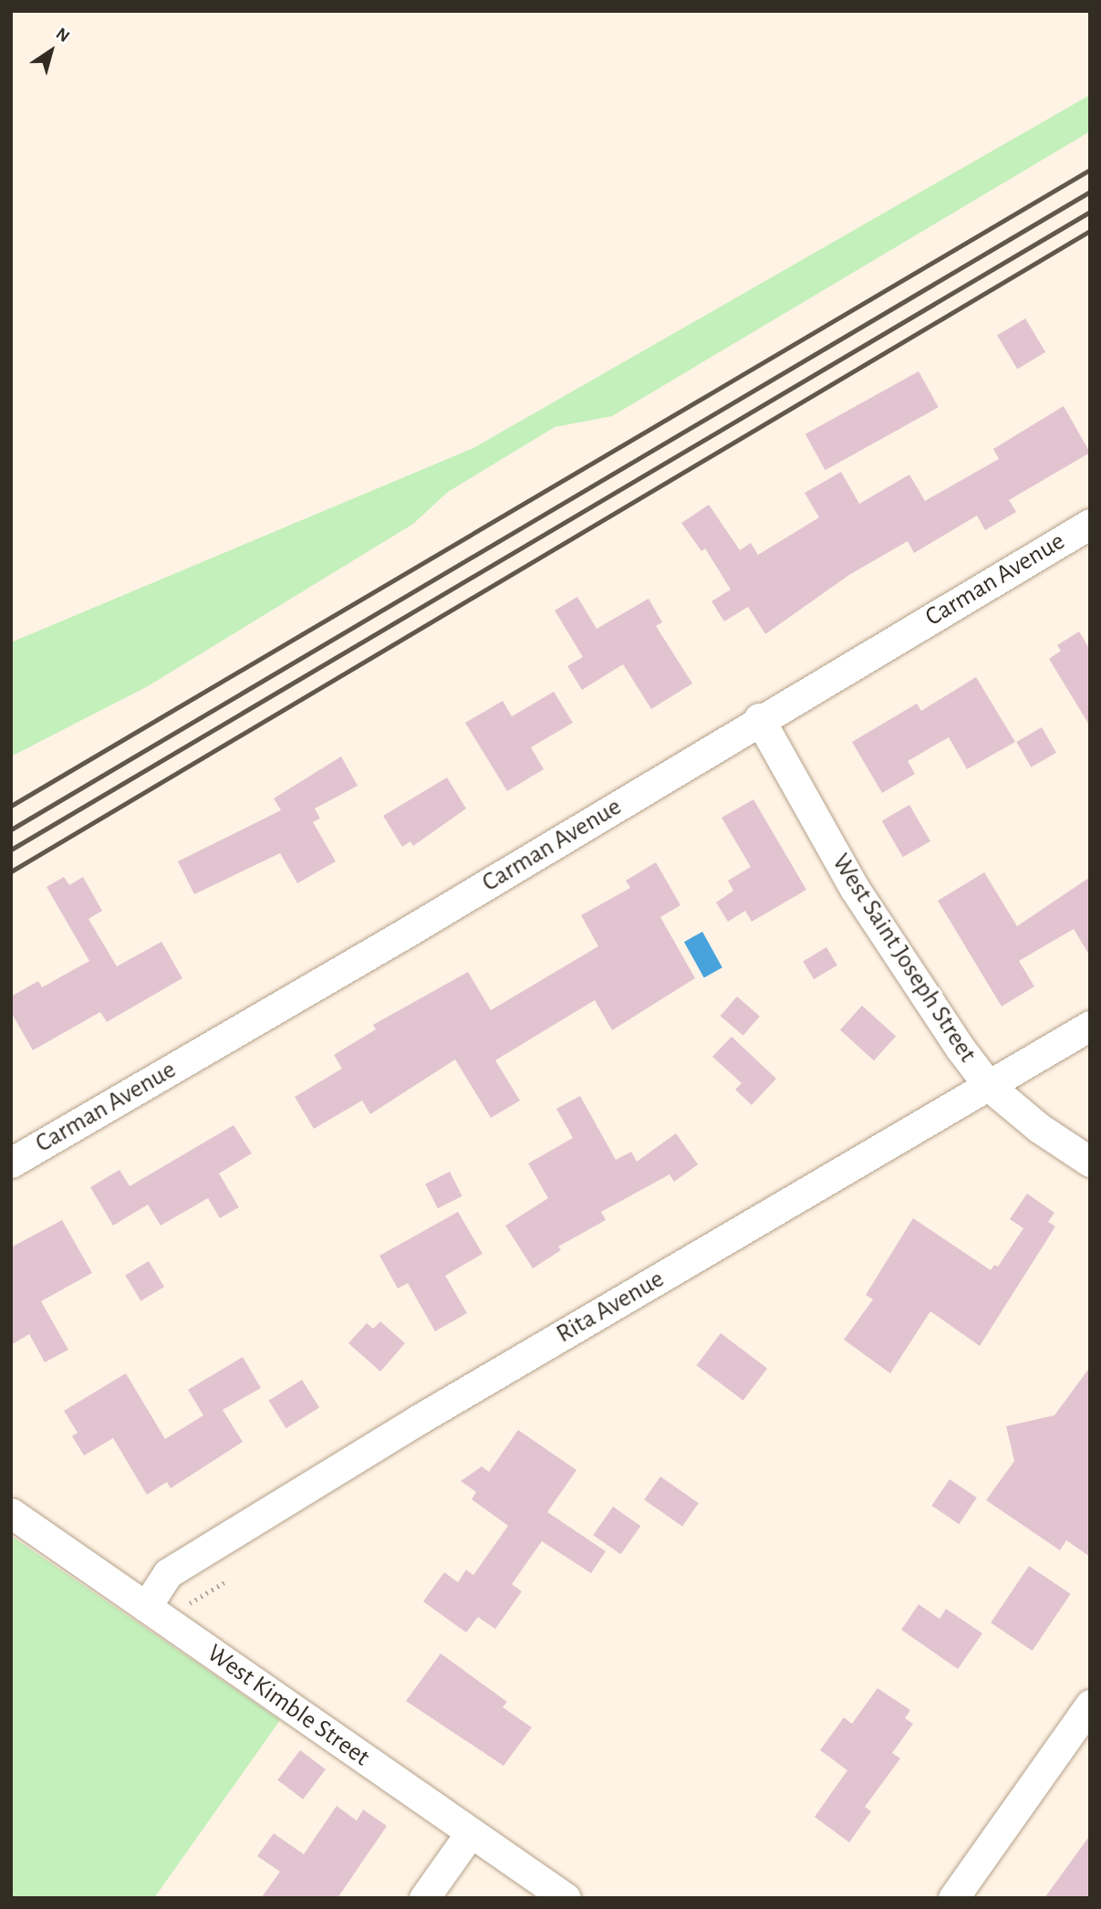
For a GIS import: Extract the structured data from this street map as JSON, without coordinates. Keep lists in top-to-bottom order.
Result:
{
  "streets": {
    "street": [
      "Carman Avenue",
      "West Saint Joseph Street",
      "Rita Avenue",
      "West Kimble Street"
    ]
  },
  "crossings": [
    ["Carman Avenue", "West Saint Joseph Street"],
    ["West Saint Joseph Street", "Rita Avenue"],
    ["Rita Avenue", "West Kimble Street"]
  ],
  "north": "top right"
}
